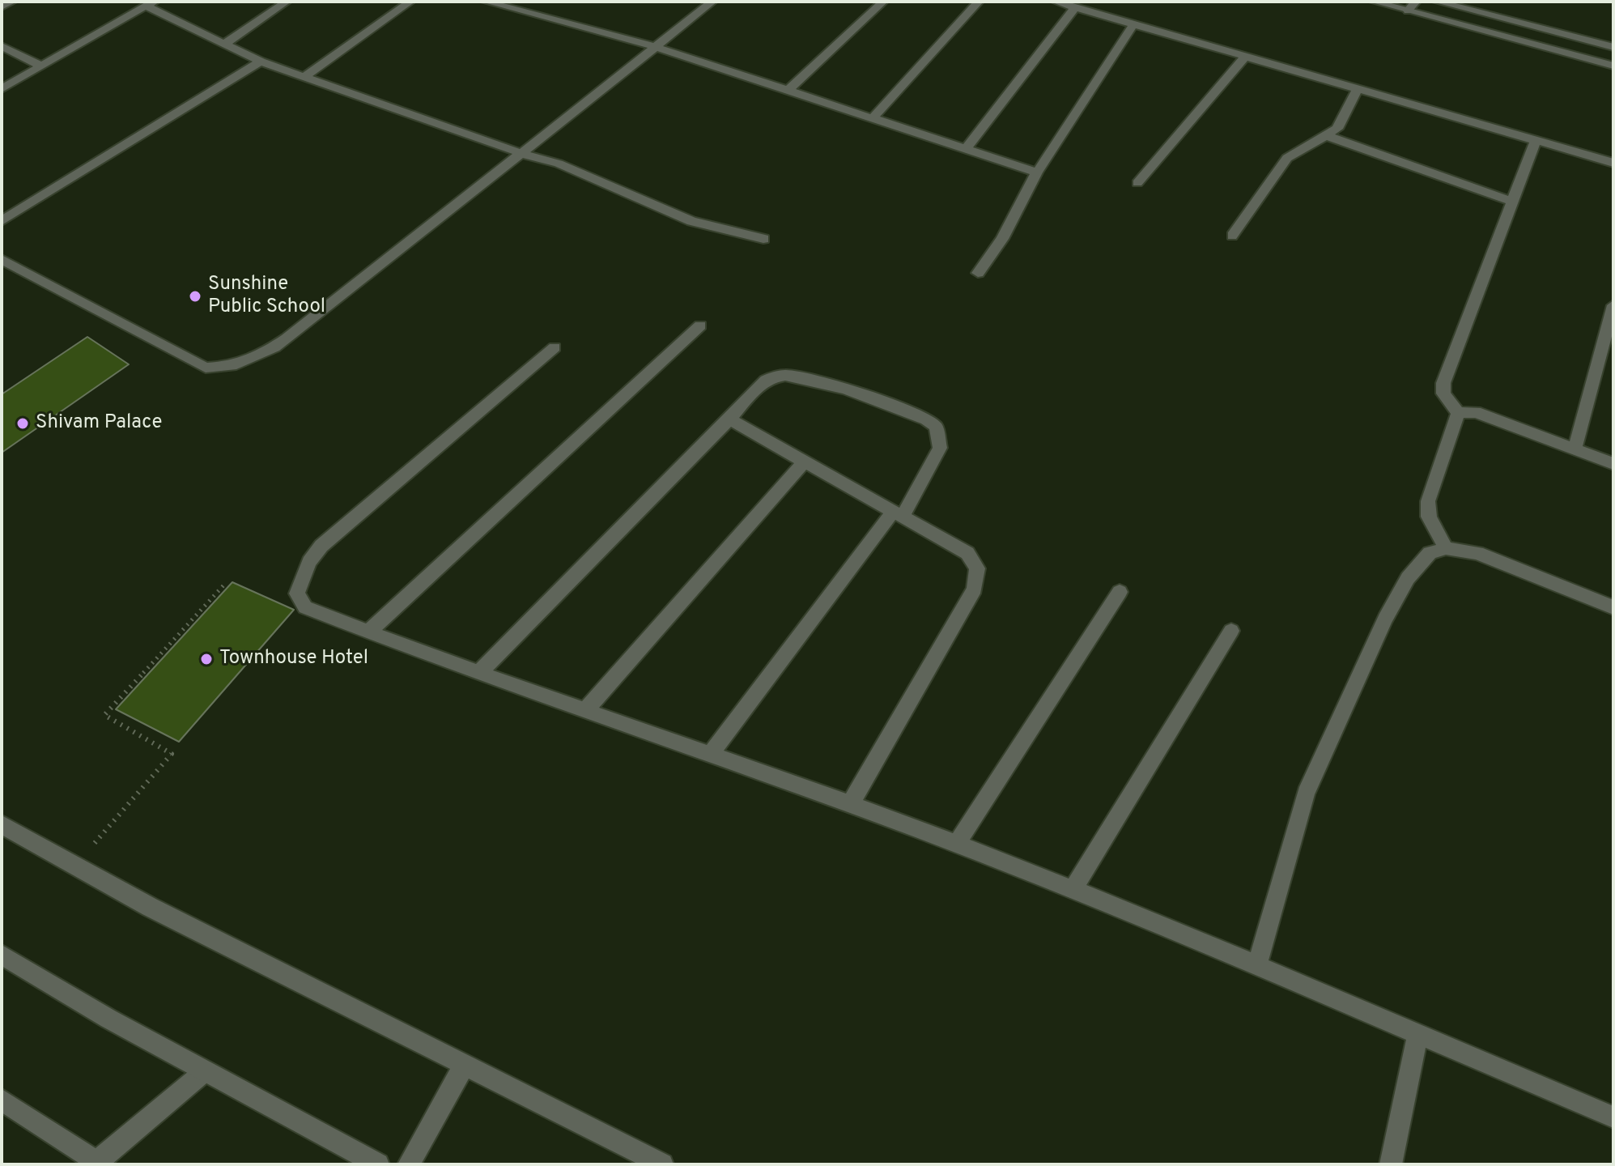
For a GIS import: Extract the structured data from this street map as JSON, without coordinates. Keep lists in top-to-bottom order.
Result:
{
  "places": ["Sunshine Public School", "Shivam Palace", "Townhouse Hotel"]
}
